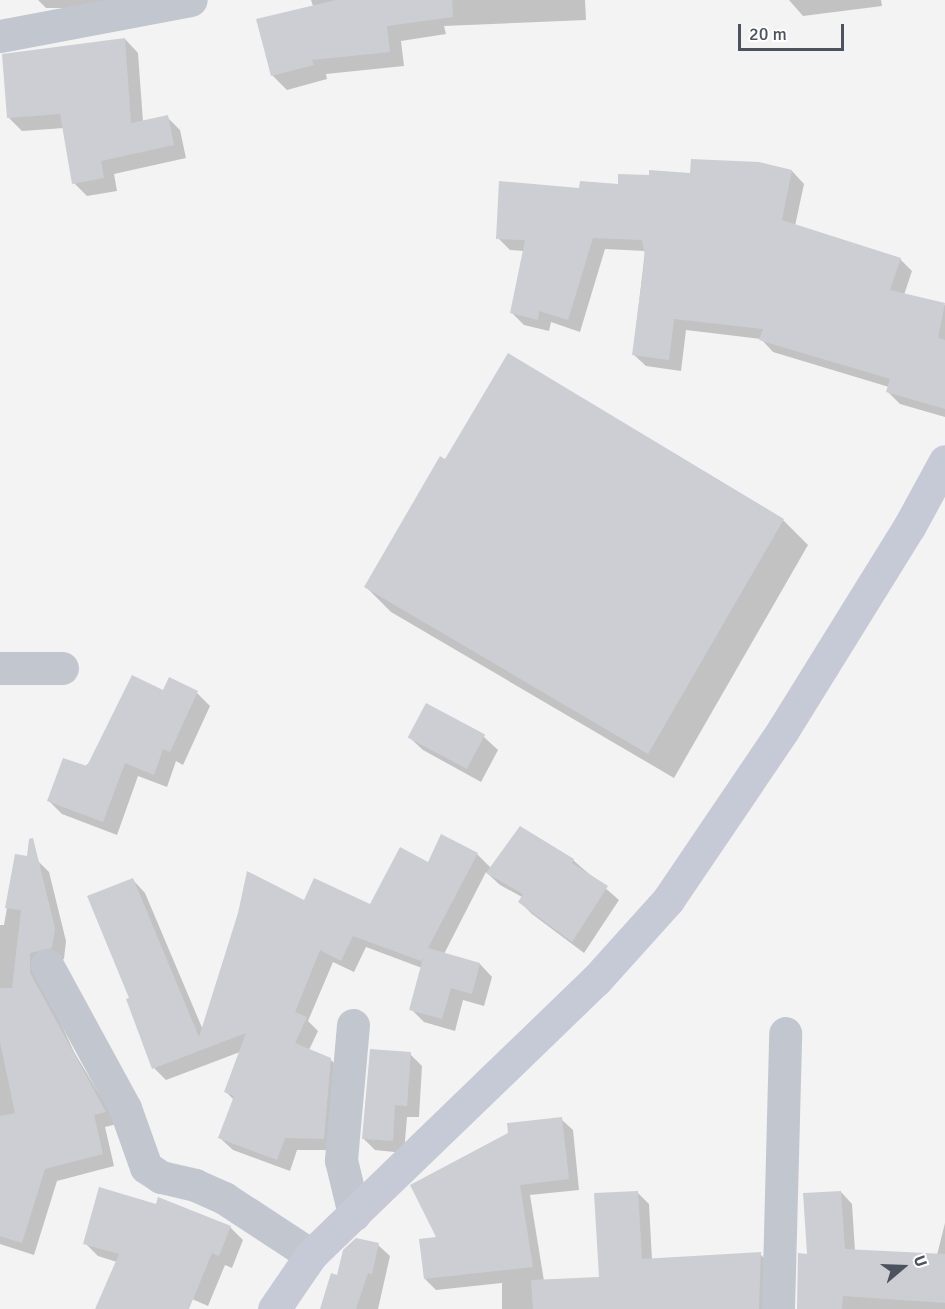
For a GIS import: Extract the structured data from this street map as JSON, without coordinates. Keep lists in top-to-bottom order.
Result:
{
  "scale_bar": "20 m",
  "north": "right"
}
